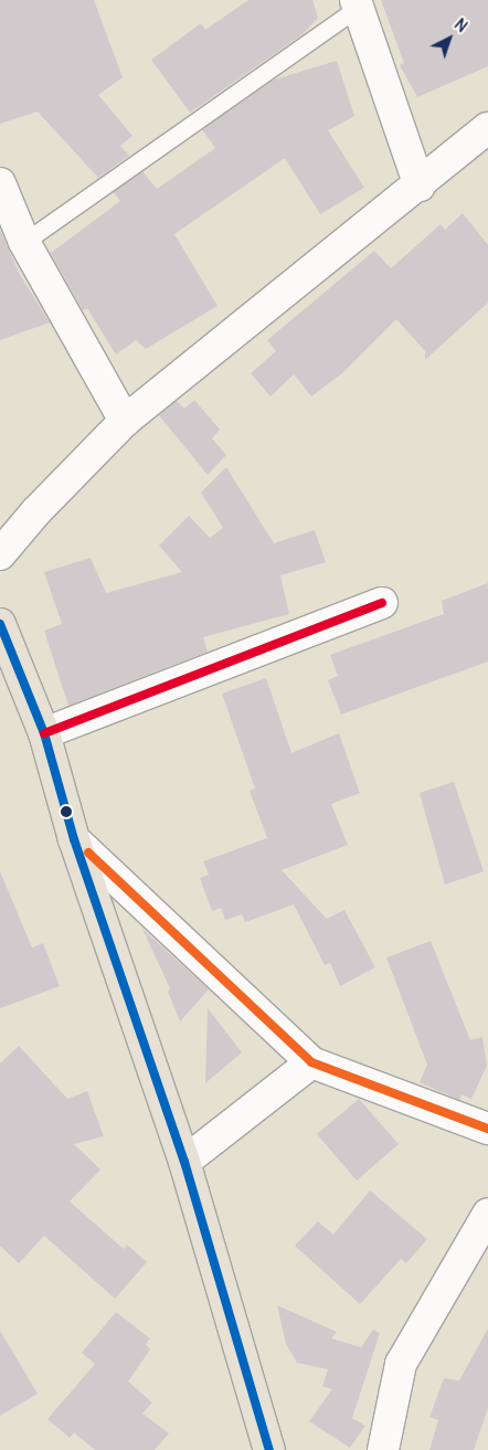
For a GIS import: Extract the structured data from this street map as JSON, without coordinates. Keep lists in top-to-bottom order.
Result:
{
  "north": "top right"
}
